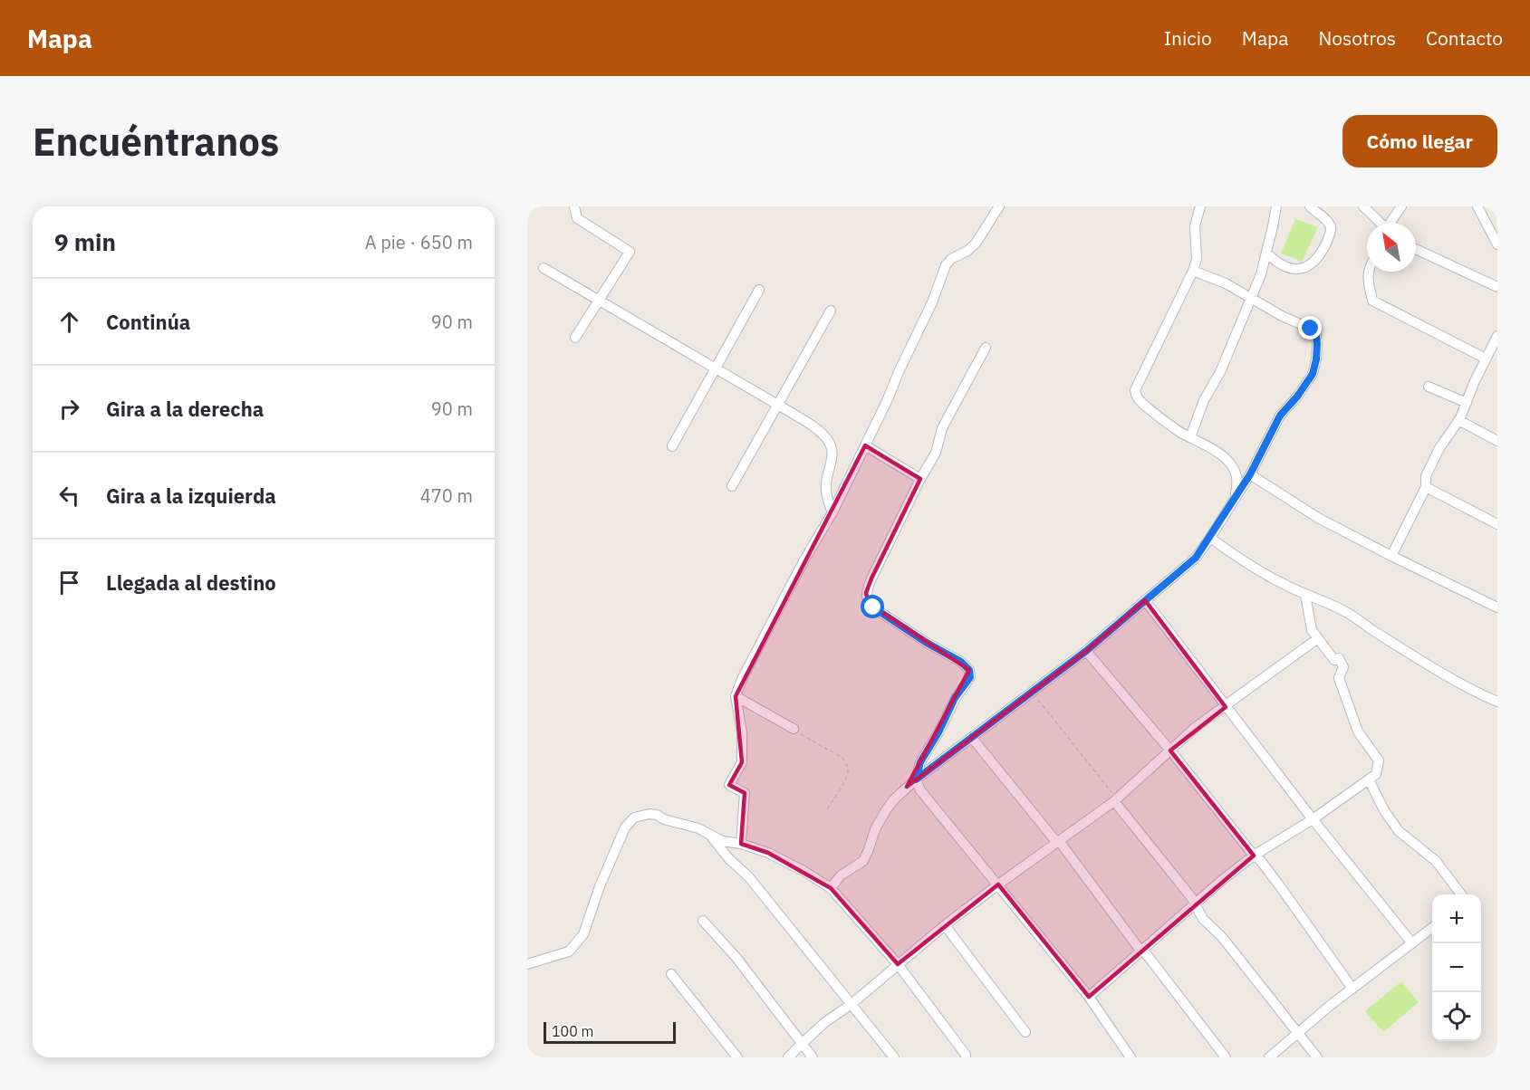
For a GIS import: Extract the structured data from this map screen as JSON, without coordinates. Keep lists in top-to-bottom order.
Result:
{
  "scale_bar": "100 m",
  "north": "top left",
  "page": {
    "header": "Mapa",
    "nav": [
      "Inicio",
      "Mapa",
      "Nosotros",
      "Contacto"
    ],
    "buttons": "Cómo llegar",
    "title": "Encuéntranos",
    "heading": ["9 min", "A pie · 650 m"],
    "list": [
      ["Continúa", "90 m"],
      ["Gira a la derecha", "90 m"],
      ["Gira a la izquierda", "470 m"],
      "Llegada al destino"
    ],
    "map_buttons": ["+", "−"],
    "scale": "100 m"
  }
}
